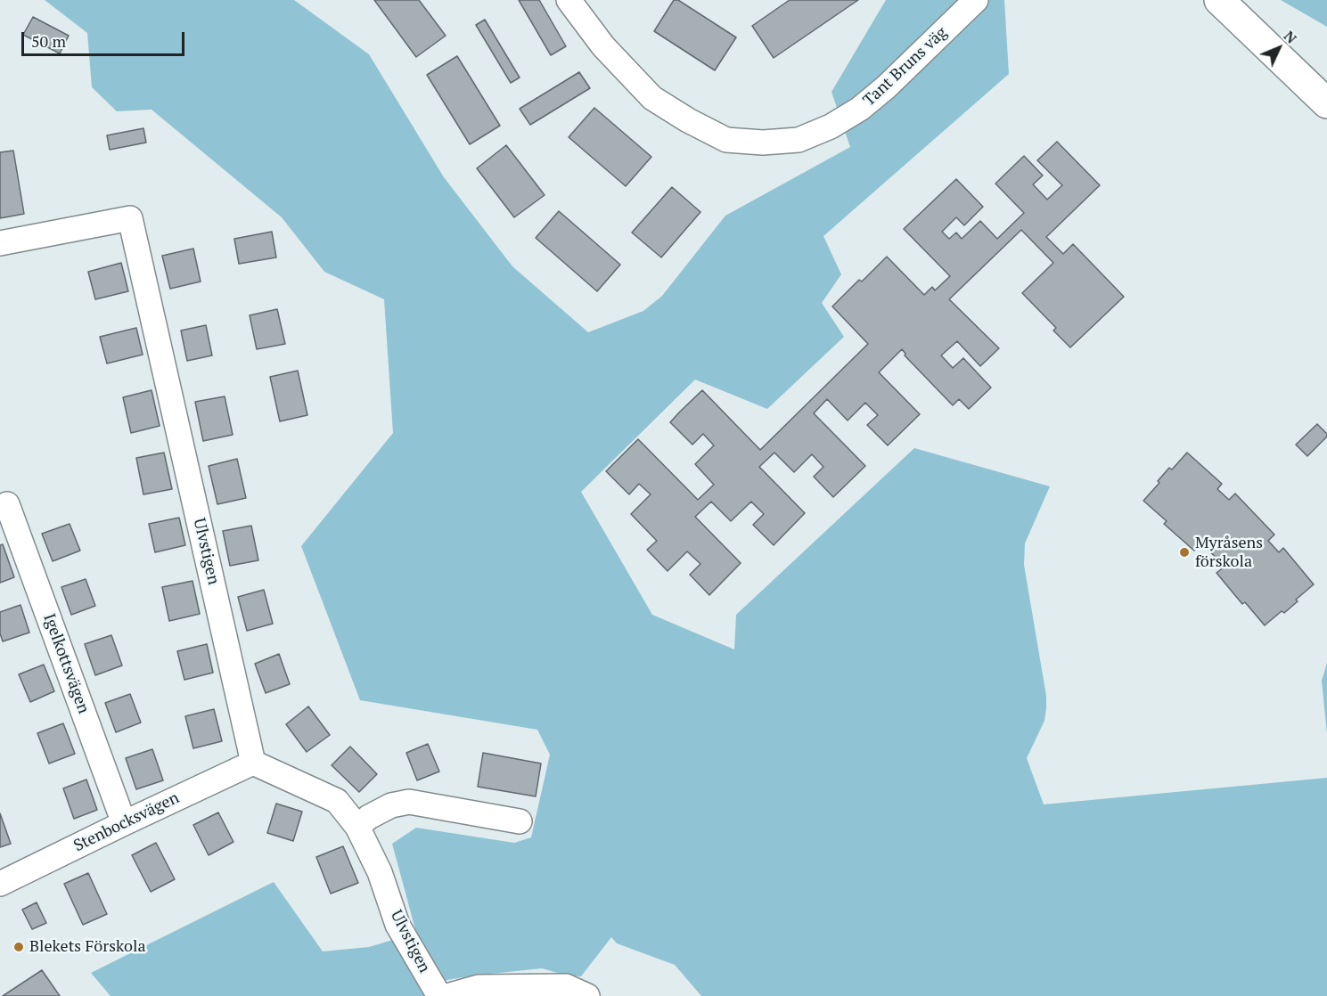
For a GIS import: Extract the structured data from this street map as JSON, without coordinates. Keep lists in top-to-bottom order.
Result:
{
  "streets": {
    "street": [
      "Tant Bruns väg",
      "Ulvstigen",
      "Igelkottsvägen",
      "Stenbocksvägen"
    ]
  },
  "crossings": [
    ["Ulvstigen", "Stenbocksvägen"],
    ["Igelkottsvägen", "Stenbocksvägen"]
  ],
  "places": ["Myråsens förskola", "Blekets Förskola"],
  "scale_bar": "50 m",
  "north": "top right"
}
